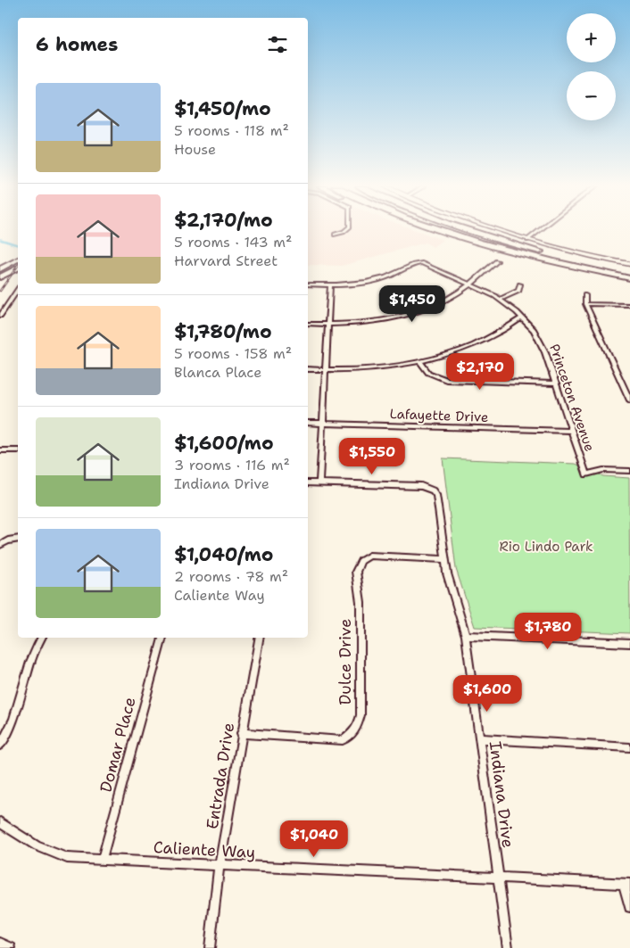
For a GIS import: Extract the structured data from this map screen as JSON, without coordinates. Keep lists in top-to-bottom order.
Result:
{
  "streets": {
    "street": [
      "Princeton Avenue",
      "Lafayette Drive",
      "Dulce Drive",
      "Domar Place",
      "Entrada Drive",
      "Indiana Drive",
      "Caliente Way"
    ]
  },
  "crossings": [
    ["Princeton Avenue", "Lafayette Drive"],
    ["Dulce Drive", "Entrada Drive"],
    ["Dulce Drive", "Indiana Drive"],
    ["Domar Place", "Caliente Way"],
    ["Entrada Drive", "Caliente Way"],
    ["Indiana Drive", "Caliente Way"]
  ],
  "parks": ["Rio Lindo Park"],
  "page": {
    "map_buttons": ["+", "−"],
    "heading": "6 homes",
    "list": [
      {
        "name": "$1,450/mo",
        "note": "5 rooms · 118 m² · House"
      },
      {
        "name": "$2,170/mo",
        "note": "5 rooms · 143 m² · Harvard Street"
      },
      {
        "name": "$1,780/mo",
        "note": "5 rooms · 158 m² · Blanca Place"
      },
      {
        "name": "$1,600/mo",
        "note": "3 rooms · 116 m² · Indiana Drive"
      },
      {
        "name": "$1,040/mo",
        "note": "2 rooms · 78 m² · Caliente Way"
      }
    ],
    "price": [
      "$1,450",
      "$2,170",
      "$1,550",
      "$1,780",
      "$1,600",
      "$1,040"
    ]
  }
}
